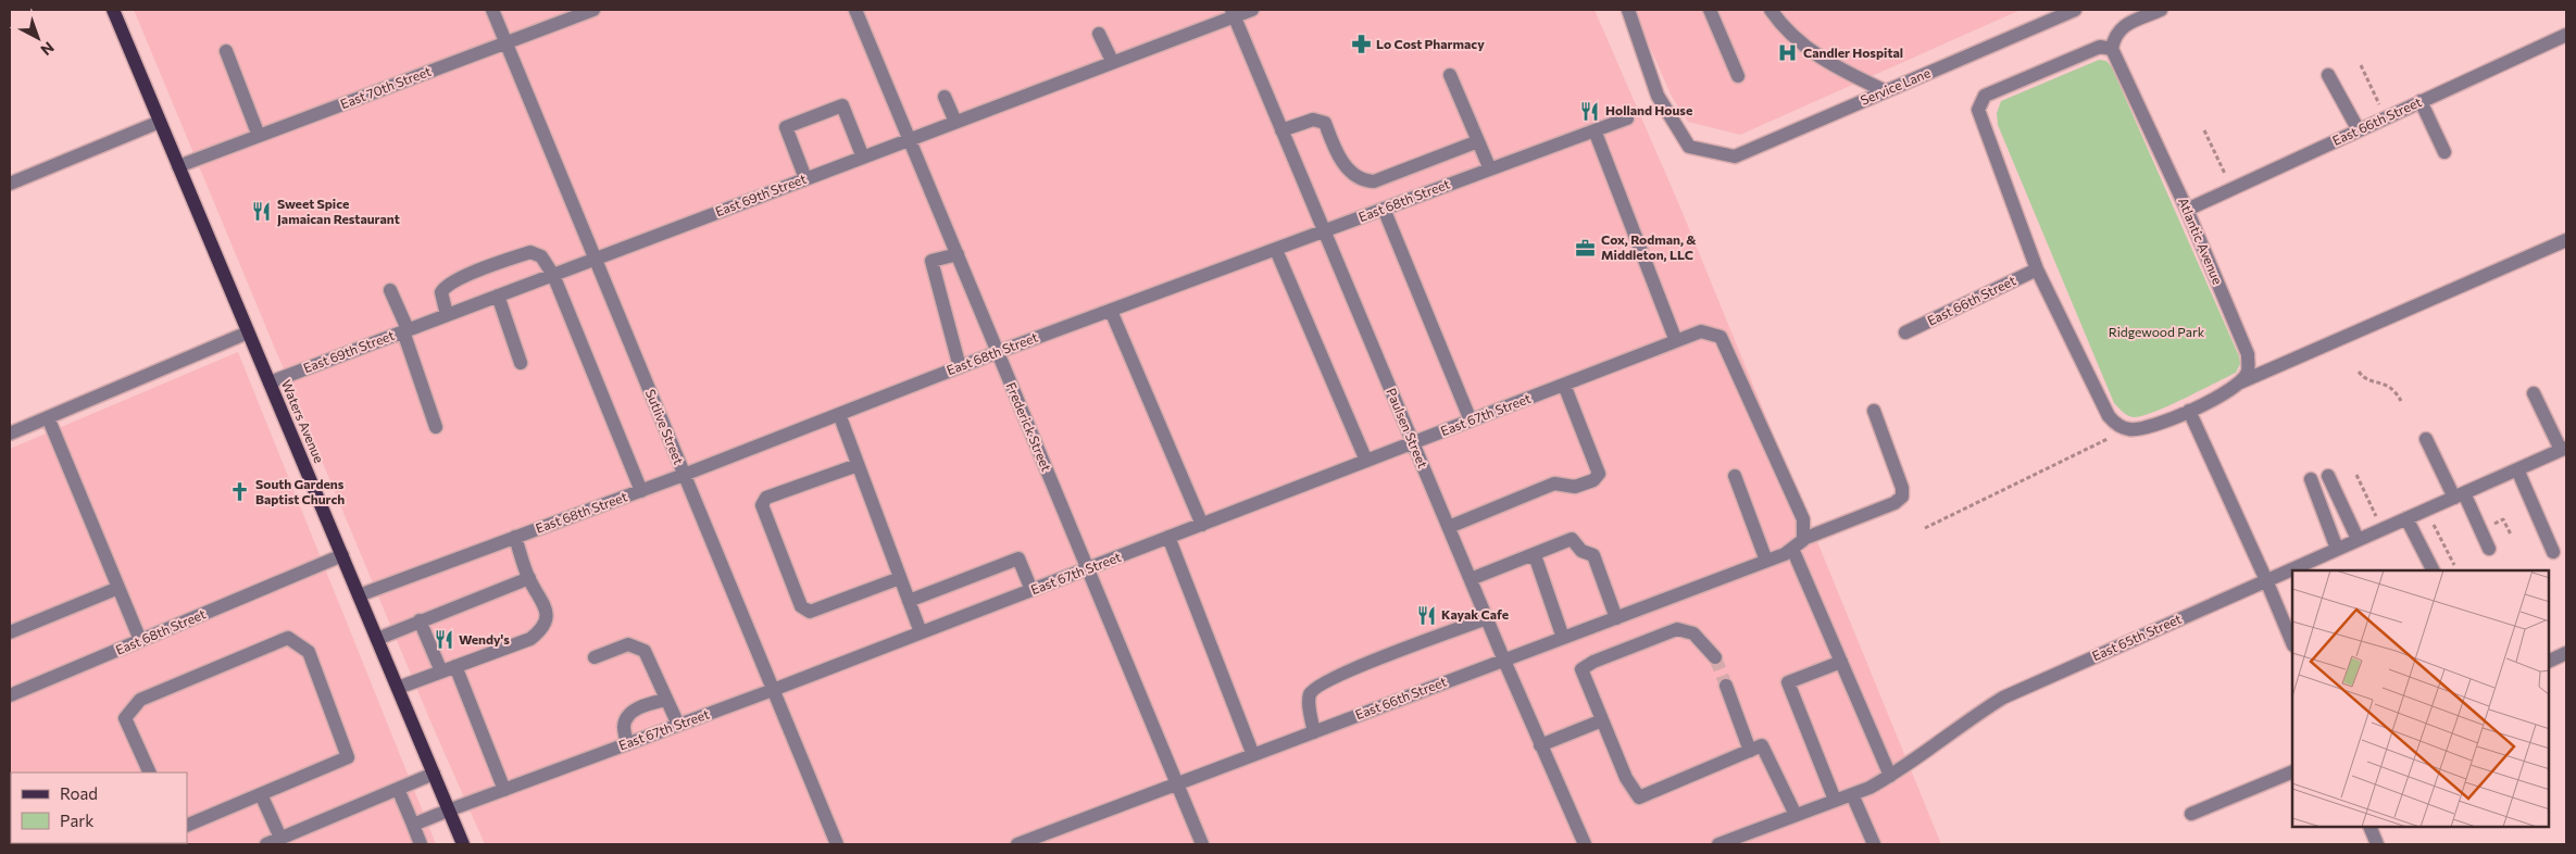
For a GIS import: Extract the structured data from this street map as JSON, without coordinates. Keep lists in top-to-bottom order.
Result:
{
  "streets": {
    "main road": ["Waters Avenue"],
    "street": [
      "Service Lane",
      "East 70th Street",
      "East 66th Street",
      "East 69th Street",
      "East 68th Street",
      "Atlantic Avenue",
      "East 67th Street",
      "Sutlive Street",
      "Frederick Street",
      "Paulsen Street",
      "East 65th Street"
    ]
  },
  "crossings": [
    ["East 70th Street", "Waters Avenue"],
    ["East 70th Street", "Sutlive Street"],
    ["East 66th Street", "Atlantic Avenue"],
    ["East 66th Street", "Frederick Street"],
    ["East 66th Street", "Paulsen Street"],
    ["East 69th Street", "Waters Avenue"],
    ["East 69th Street", "Sutlive Street"],
    ["East 69th Street", "Frederick Street"],
    ["East 69th Street", "Paulsen Street"],
    ["East 68th Street", "Waters Avenue"],
    ["East 68th Street", "Sutlive Street"],
    ["East 68th Street", "Frederick Street"],
    ["East 68th Street", "Paulsen Street"],
    ["East 67th Street", "Waters Avenue"],
    ["East 67th Street", "Sutlive Street"],
    ["East 67th Street", "Frederick Street"],
    ["East 67th Street", "Paulsen Street"]
  ],
  "parks": ["Ridgewood Park"],
  "places": {
    "pharmacy": ["Lo Cost Pharmacy"],
    "hospital": ["Candler Hospital"],
    "restaurant": [
      "Holland House",
      "Sweet Spice Jamaican Restaurant",
      "Kayak Cafe",
      "Wendy's"
    ],
    "office": ["Cox, Rodman, & Middleton, LLC"],
    "church": ["South Gardens Baptist Church"]
  },
  "legend": ["Road", "Park"],
  "north": "bottom right"
}
